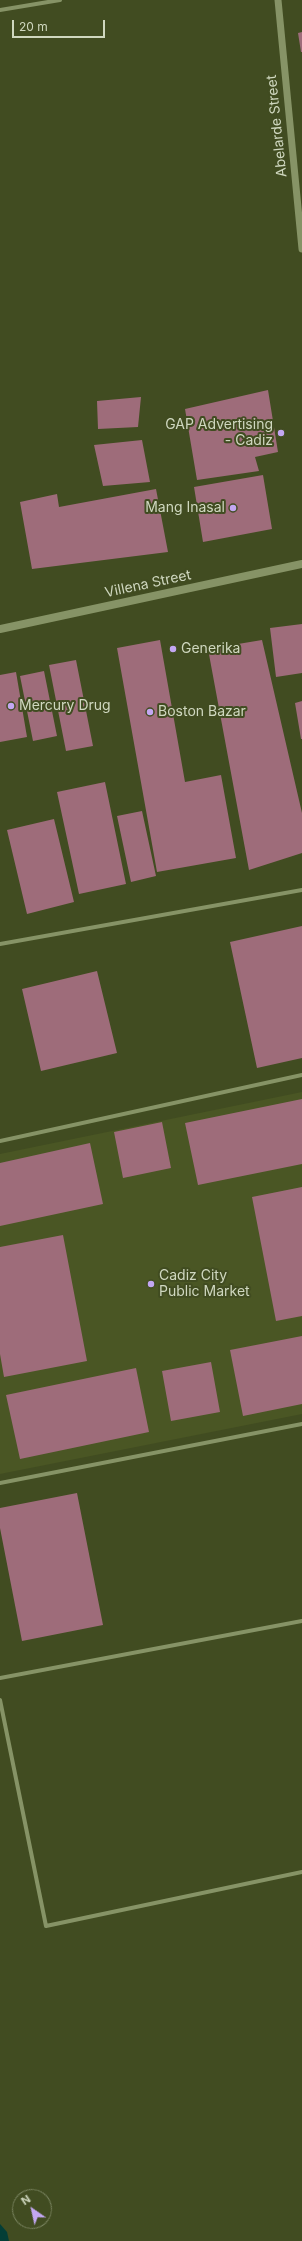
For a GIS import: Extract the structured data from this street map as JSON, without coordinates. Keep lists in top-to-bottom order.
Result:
{
  "streets": {
    "main road": ["Villena Street"],
    "street": ["Abelarde Street"]
  },
  "places": [
    "GAP Advertising - Cadiz",
    "Mang Inasal",
    "Generika",
    "Mercury Drug",
    "Boston Bazar",
    "Cadiz City Public Market"
  ],
  "scale_bar": "20 m",
  "north": "top left"
}
